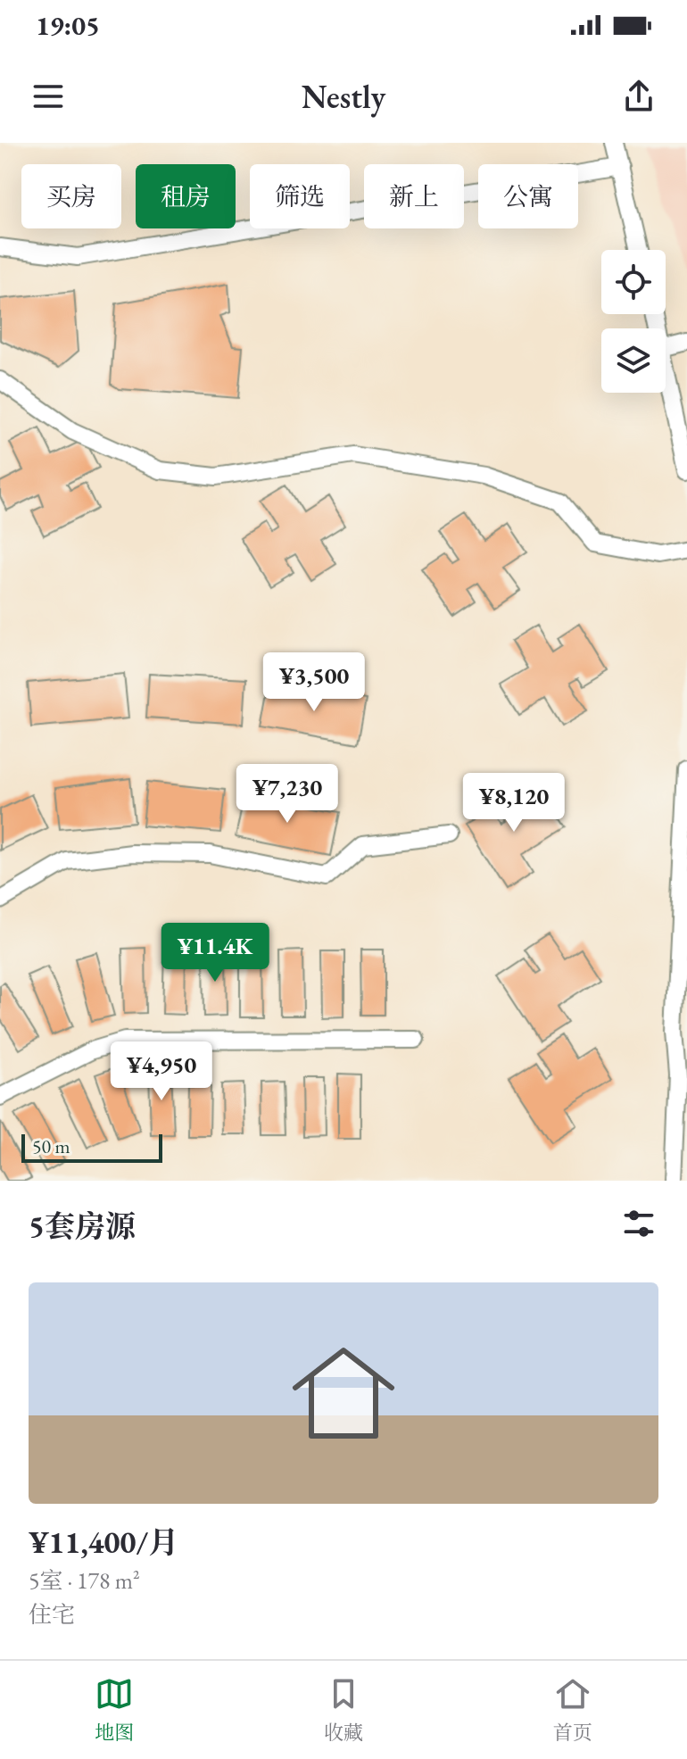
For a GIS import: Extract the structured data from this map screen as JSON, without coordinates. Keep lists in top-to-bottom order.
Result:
{
  "scale_bar": "50 m",
  "page": {
    "status": "19:05",
    "header": "Nestly",
    "chip": [
      "买房",
      "租房",
      "筛选",
      "新上",
      "公寓"
    ],
    "price": [
      "¥3,500",
      "¥7,230",
      "¥8,120",
      "¥11.4K",
      "¥4,950"
    ],
    "scale": "50 m",
    "heading": "5套房源",
    "list": [
      {
        "name": "¥11,400/月",
        "note": "5室 · 178 m² · 住宅"
      }
    ],
    "tabs": ["地图", "收藏", "首页"]
  }
}
